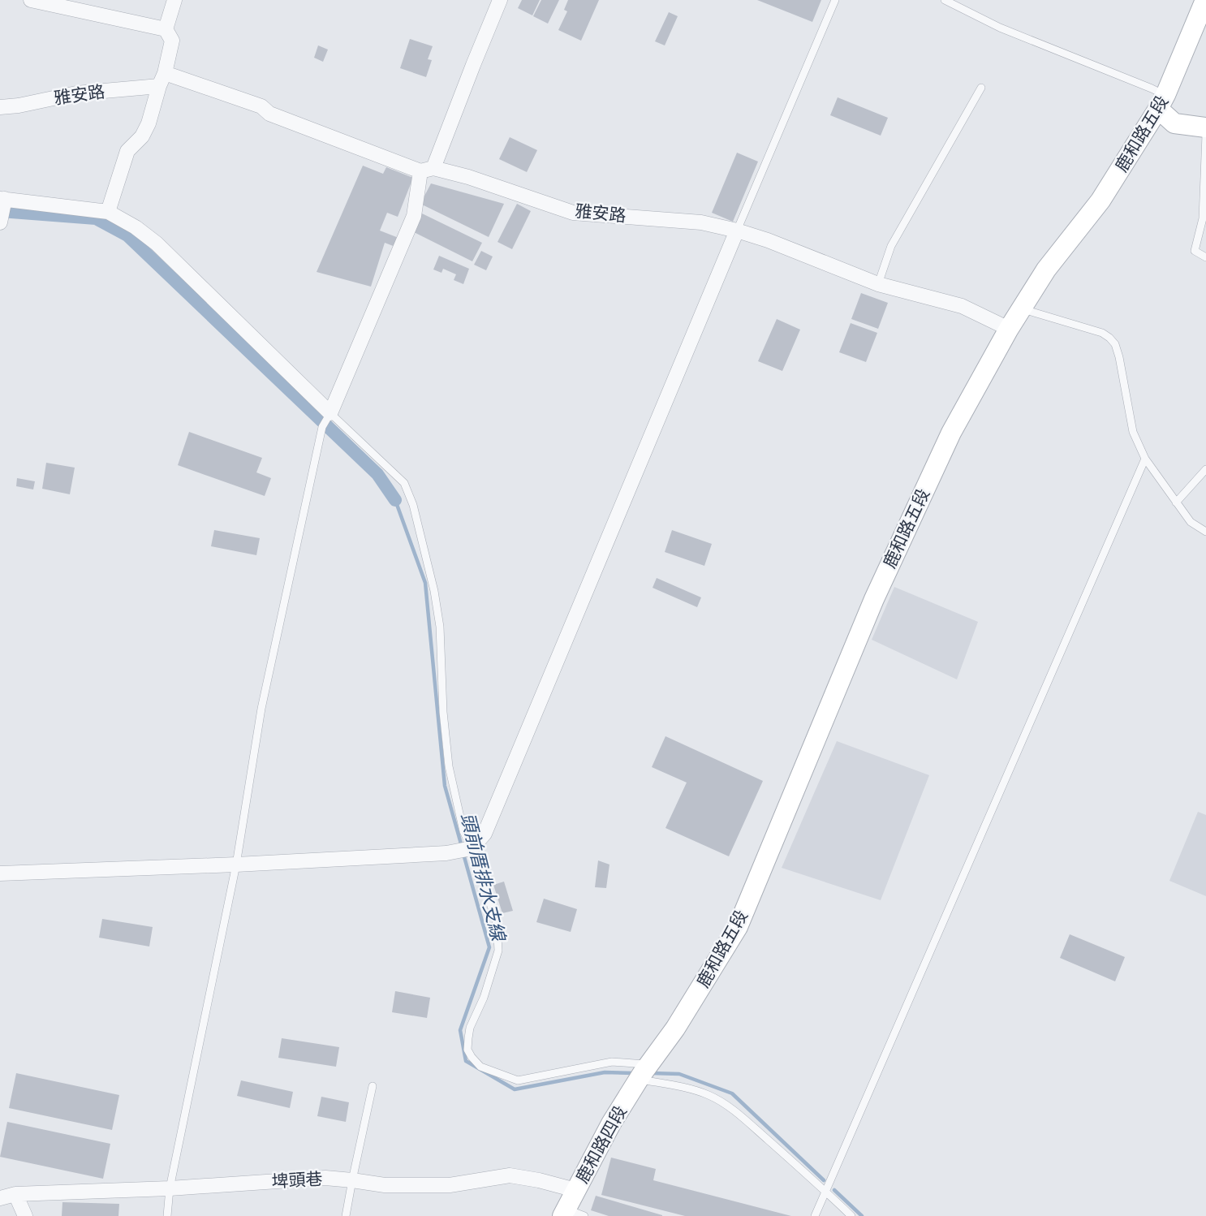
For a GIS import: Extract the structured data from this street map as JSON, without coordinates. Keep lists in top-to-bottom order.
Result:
{
  "streets": {
    "main road": ["鹿和路五段", "鹿和路四段"],
    "street": ["雅安路", "埤頭巷"]
  },
  "crossings": [
    ["雅安路", "鹿和路五段"],
    ["鹿和路五段", "鹿和路四段"],
    ["鹿和路四段", "埤頭巷"]
  ],
  "water": ["頭前厝排水支線"]
}
